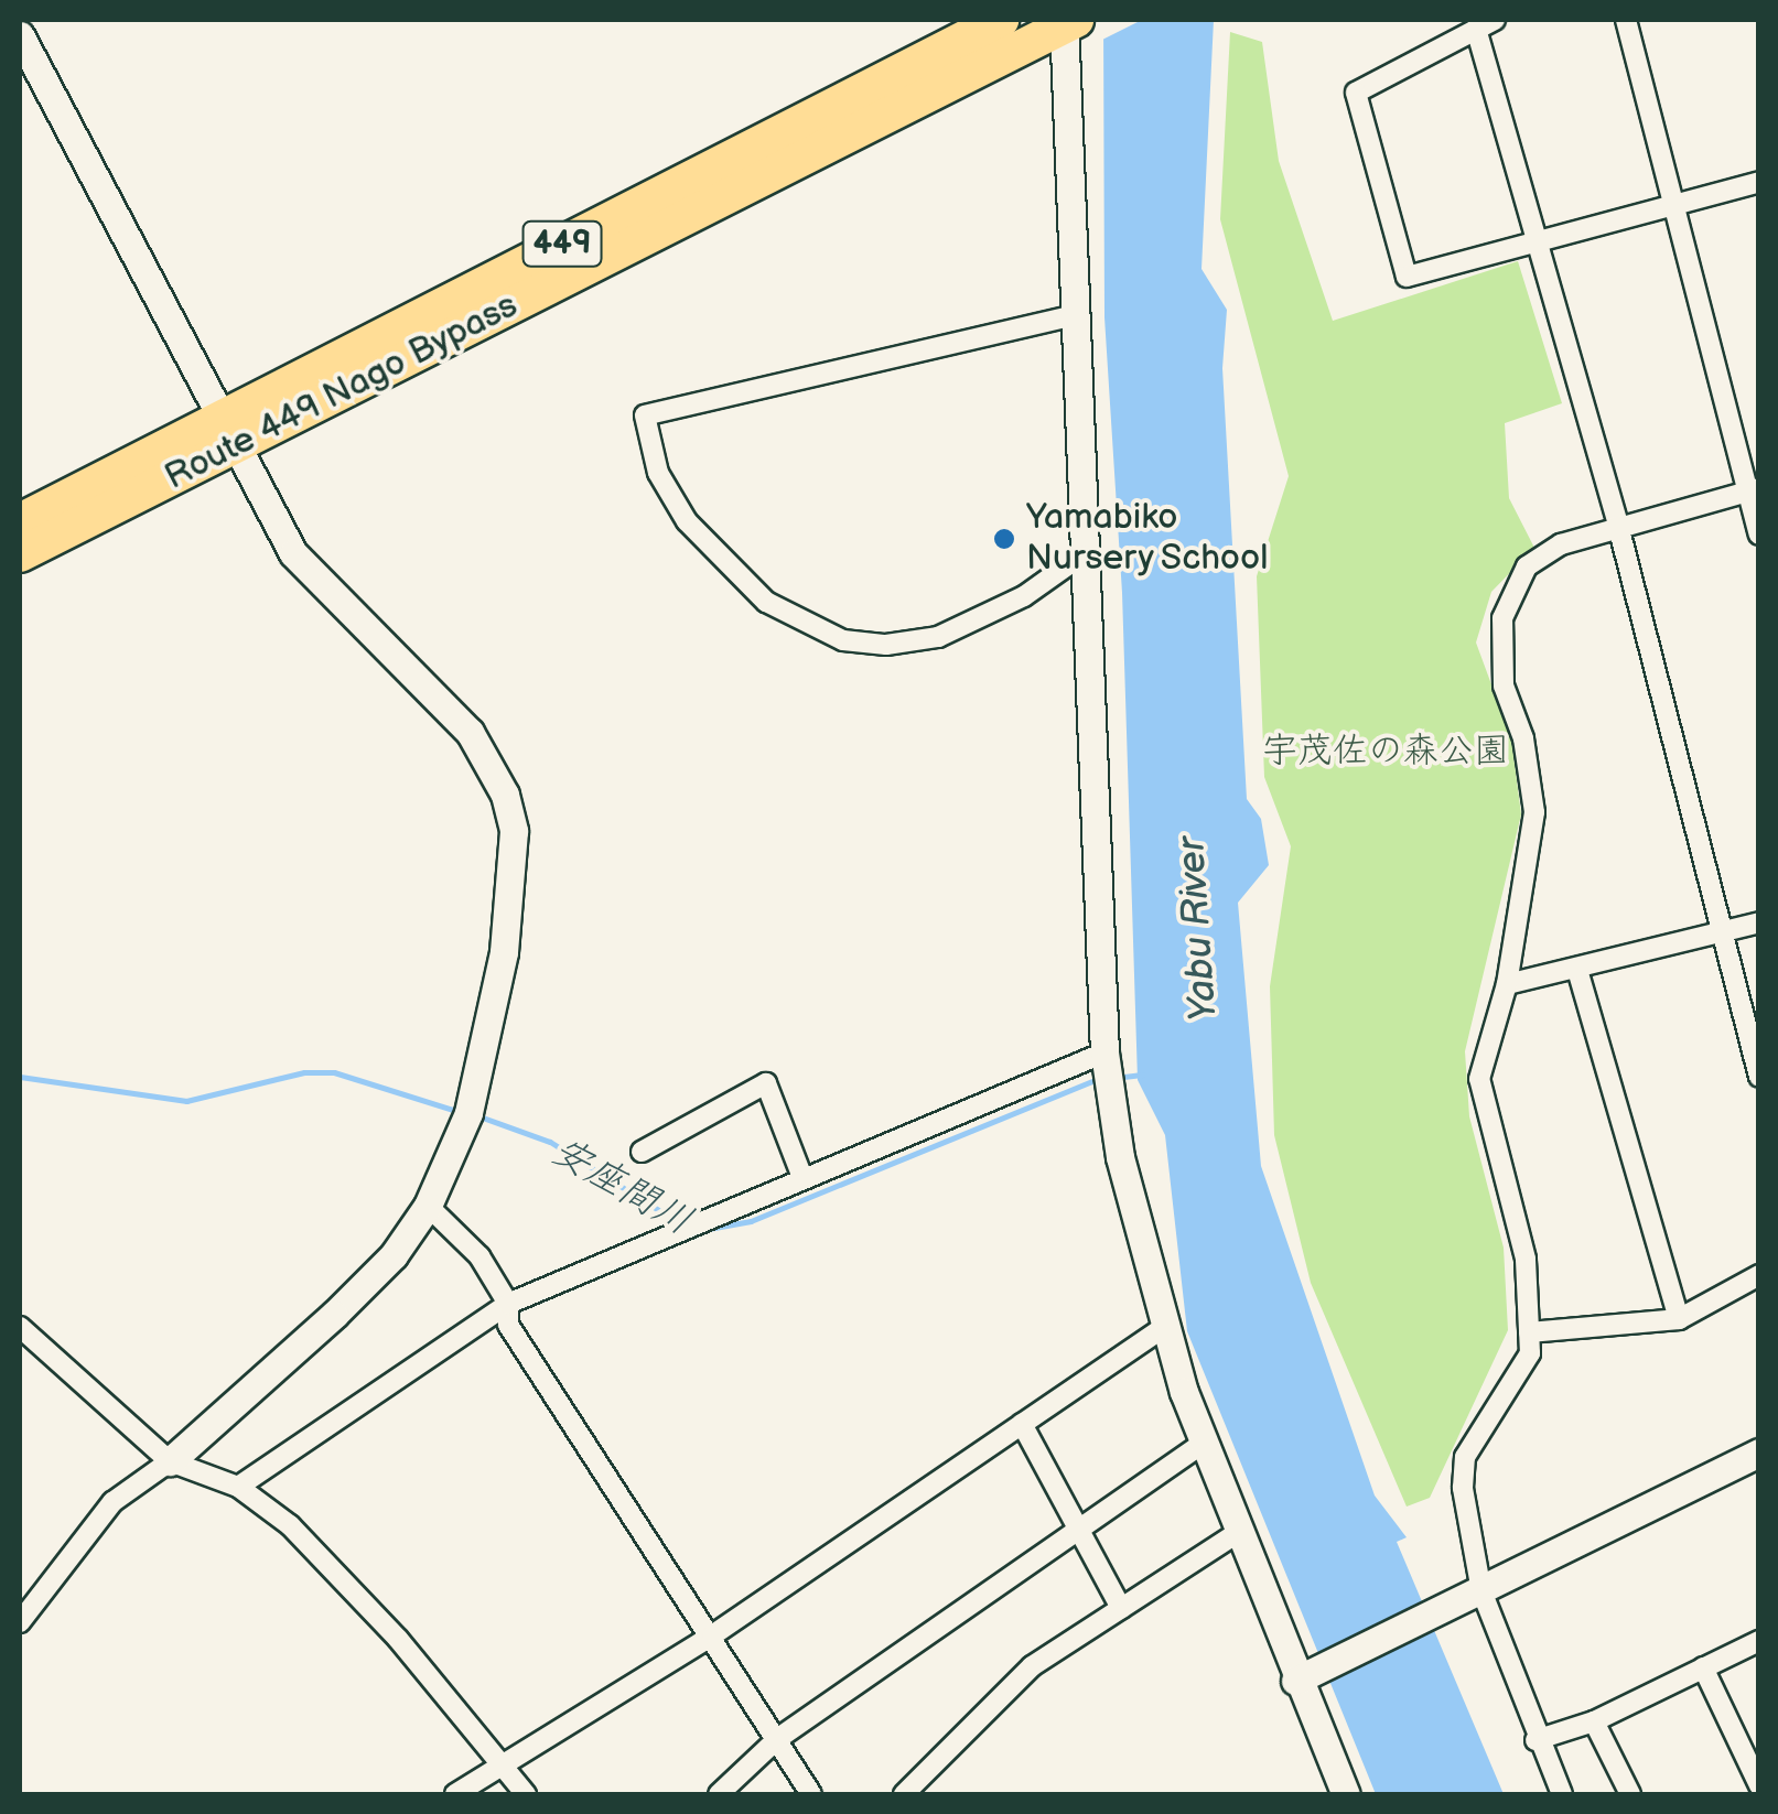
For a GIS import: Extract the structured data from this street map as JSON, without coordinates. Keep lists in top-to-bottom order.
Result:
{
  "streets": {
    "highway": ["449", "Route 449 Nago Bypass"]
  },
  "water": ["Yabu River", "安座間川"],
  "parks": ["宇茂佐の森公園"],
  "places": ["Yamabiko Nursery School"]
}
